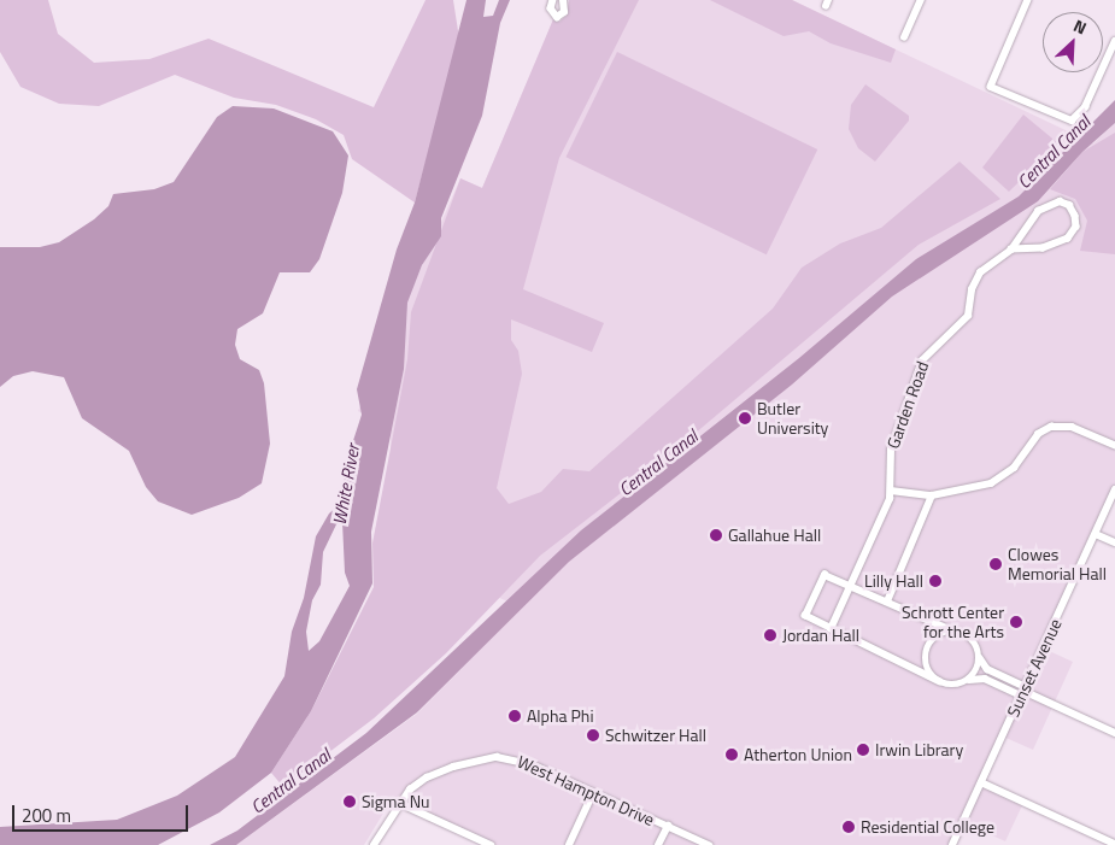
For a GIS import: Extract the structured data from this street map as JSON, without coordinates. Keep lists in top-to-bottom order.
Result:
{
  "streets": {
    "street": ["Garden Road", "Sunset Avenue", "West Hampton Drive"]
  },
  "water": ["Central Canal", "White River"],
  "places": [
    "Butler University",
    "Gallahue Hall",
    "Clowes Memorial Hall",
    "Lilly Hall",
    "Schrott Center for the Arts",
    "Jordan Hall",
    "Alpha Phi",
    "Schwitzer Hall",
    "Irwin Library",
    "Atherton Union",
    "Sigma Nu",
    "Residential College"
  ],
  "scale_bar": "200 m",
  "north": "top right"
}
